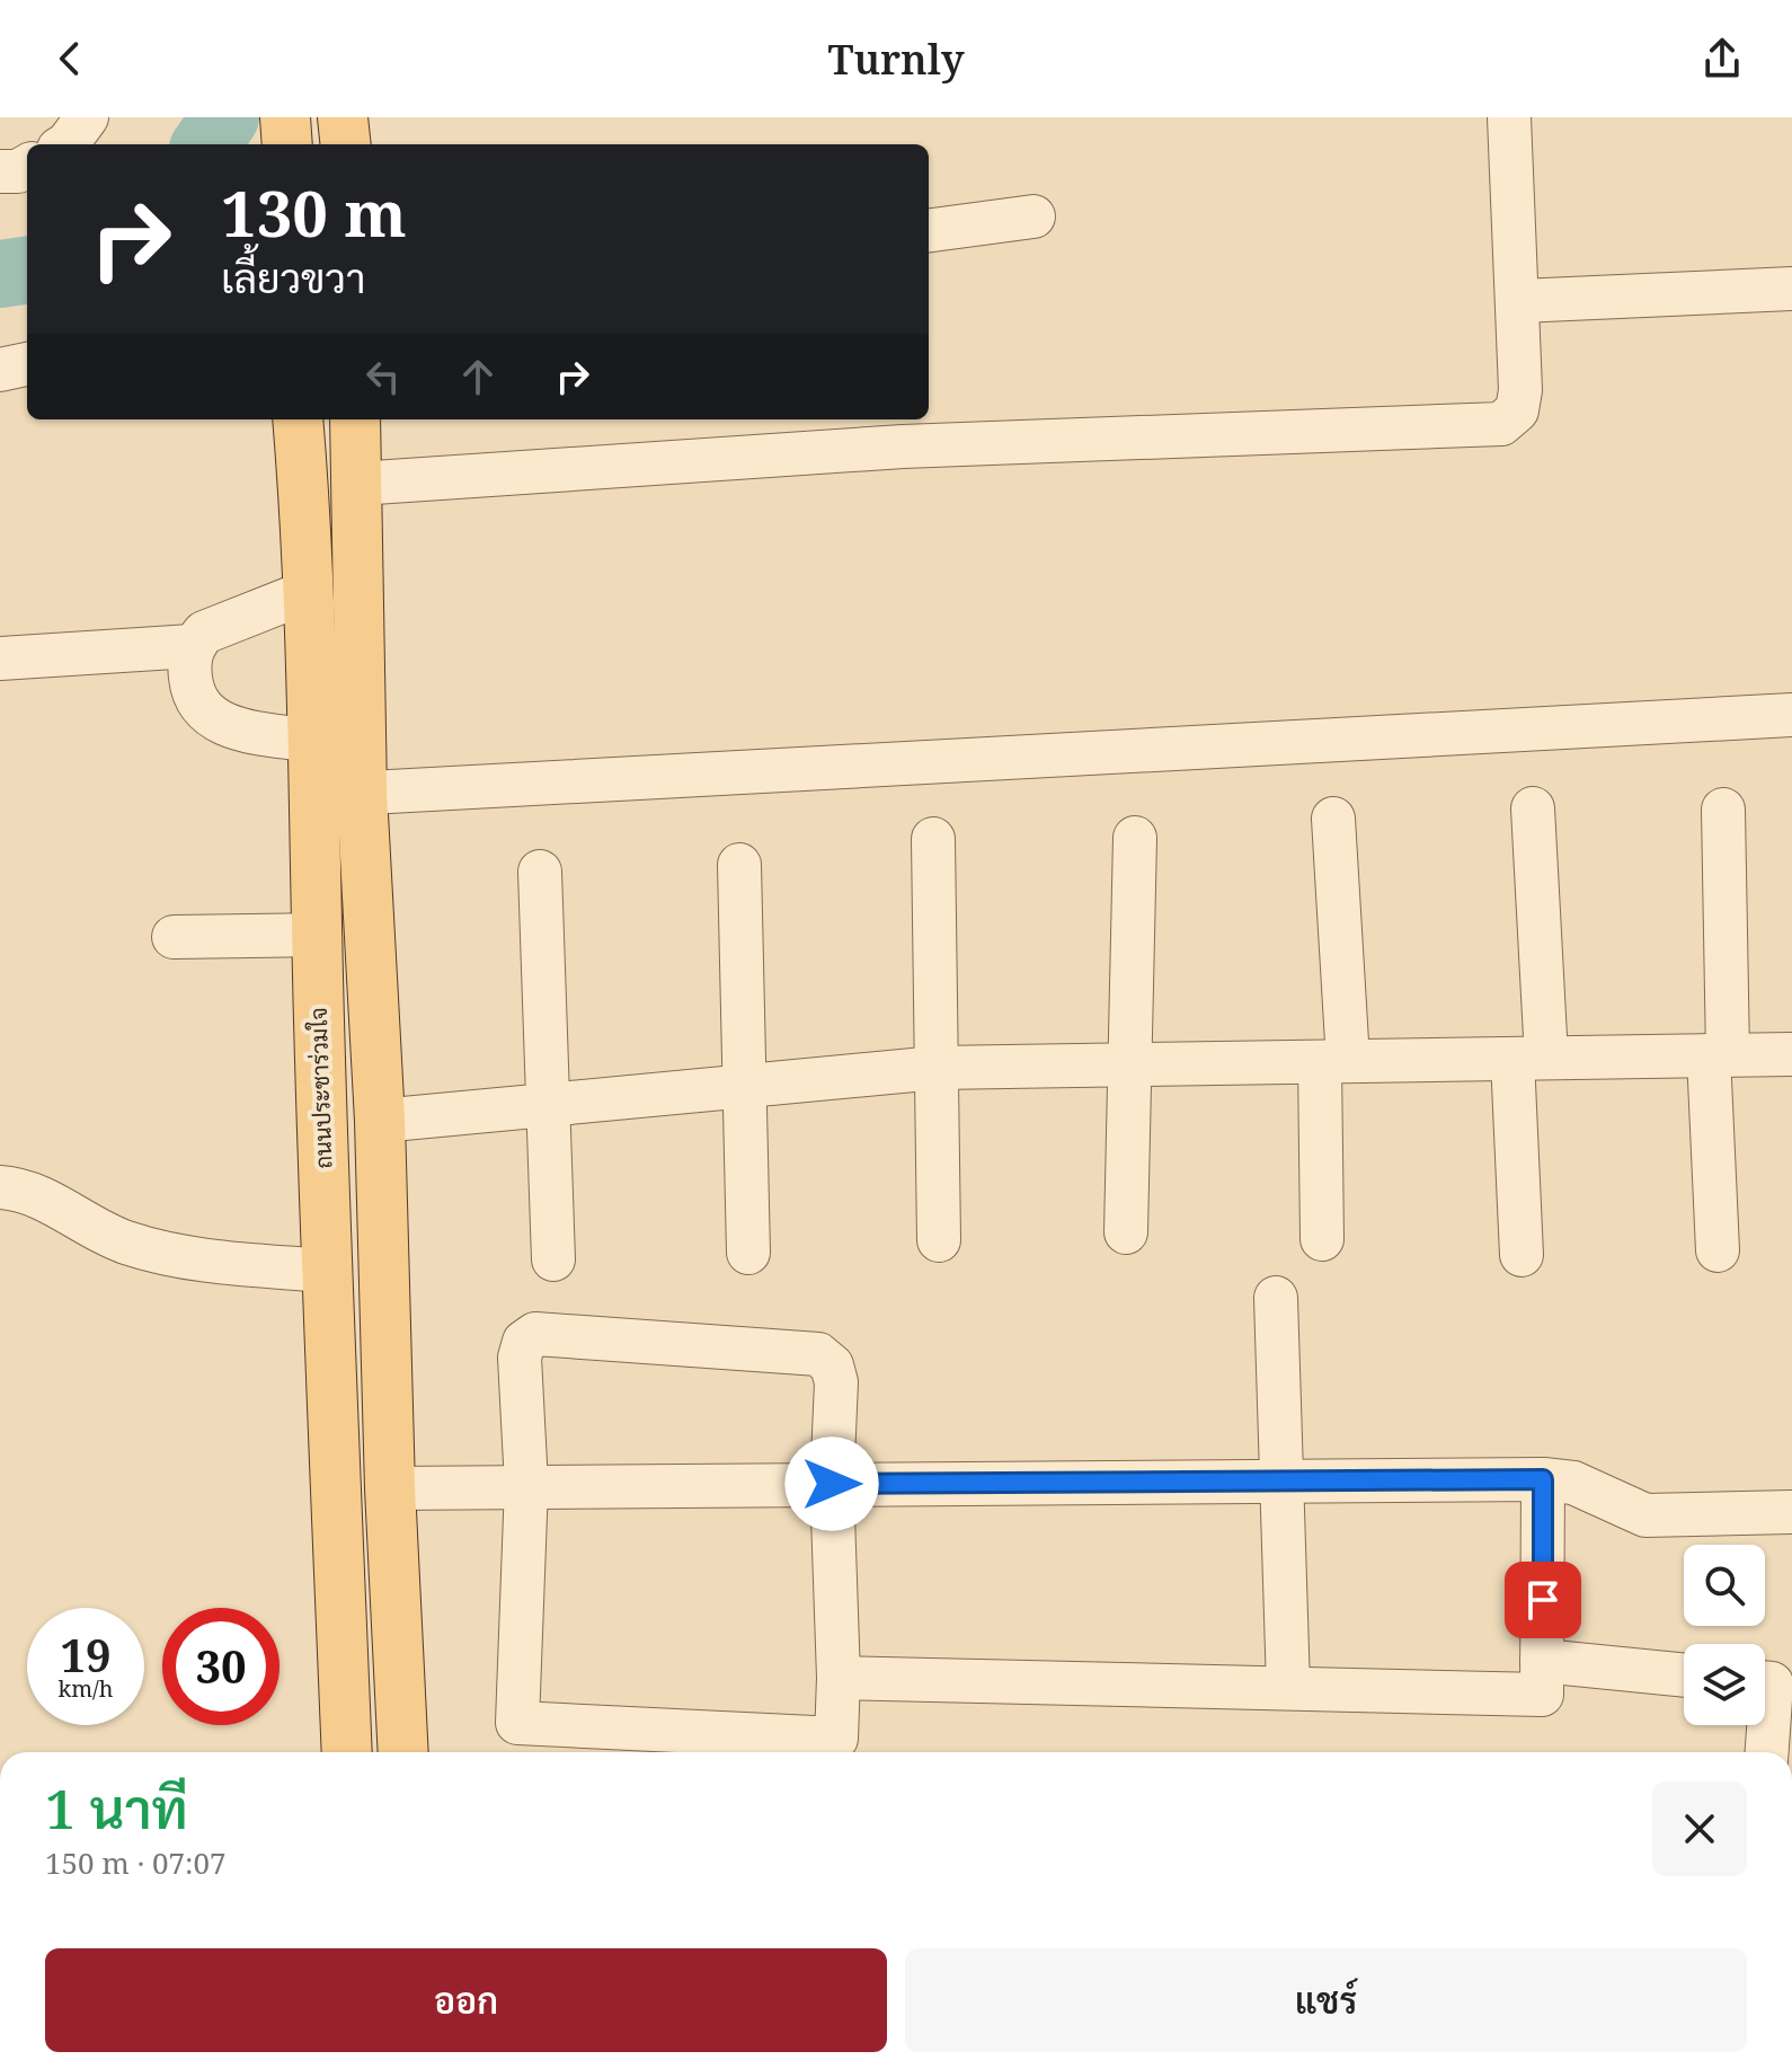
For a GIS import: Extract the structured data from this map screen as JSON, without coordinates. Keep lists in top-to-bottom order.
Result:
{
  "streets": {
    "main road": ["ถนนประชาร่วมใจ"]
  },
  "page": {
    "header": "Turnly",
    "turn": ["130 m", "เลี้ยวขวา"],
    "speed": "19 km/h",
    "limit": "30",
    "heading": ["1 นาที", "150 m · 07:07"],
    "buttons": ["ออก", "แชร์"]
  }
}
